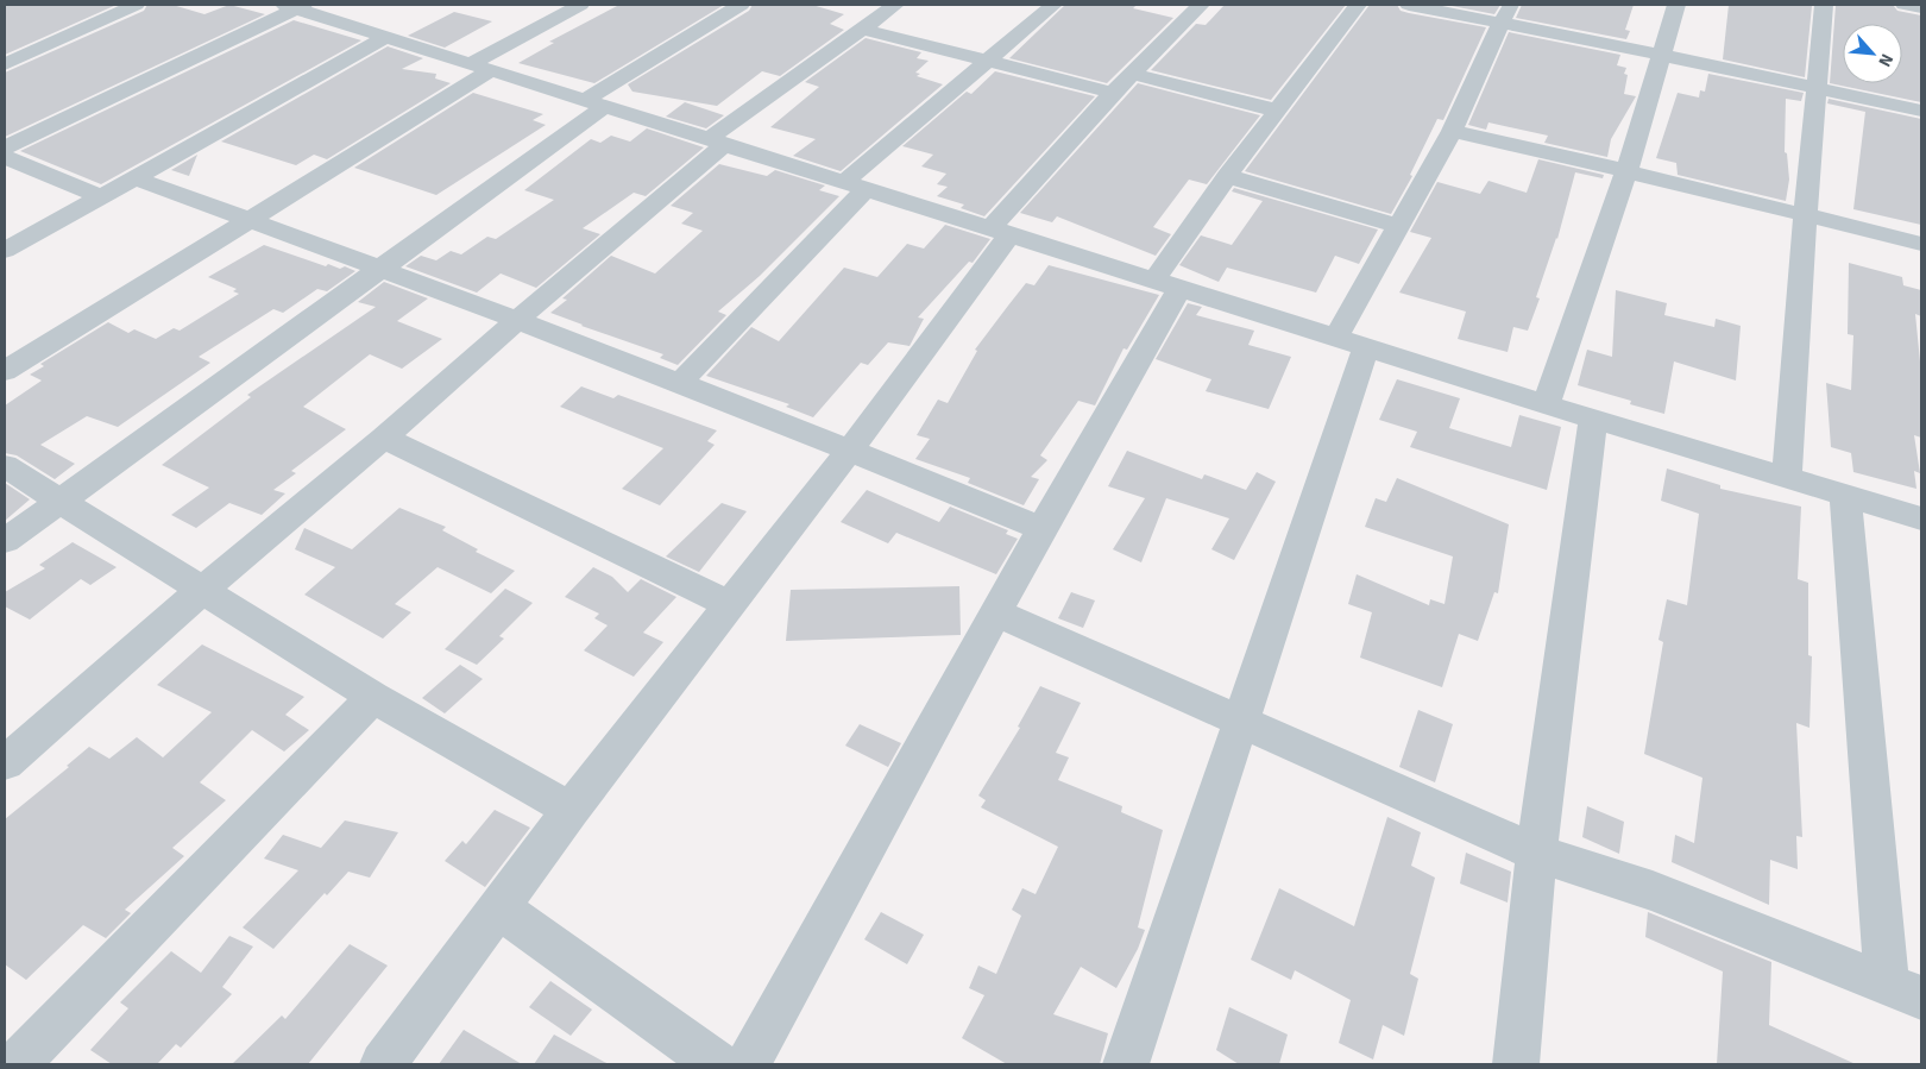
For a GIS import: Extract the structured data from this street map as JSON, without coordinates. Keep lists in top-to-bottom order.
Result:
{
  "north": "bottom right"
}
